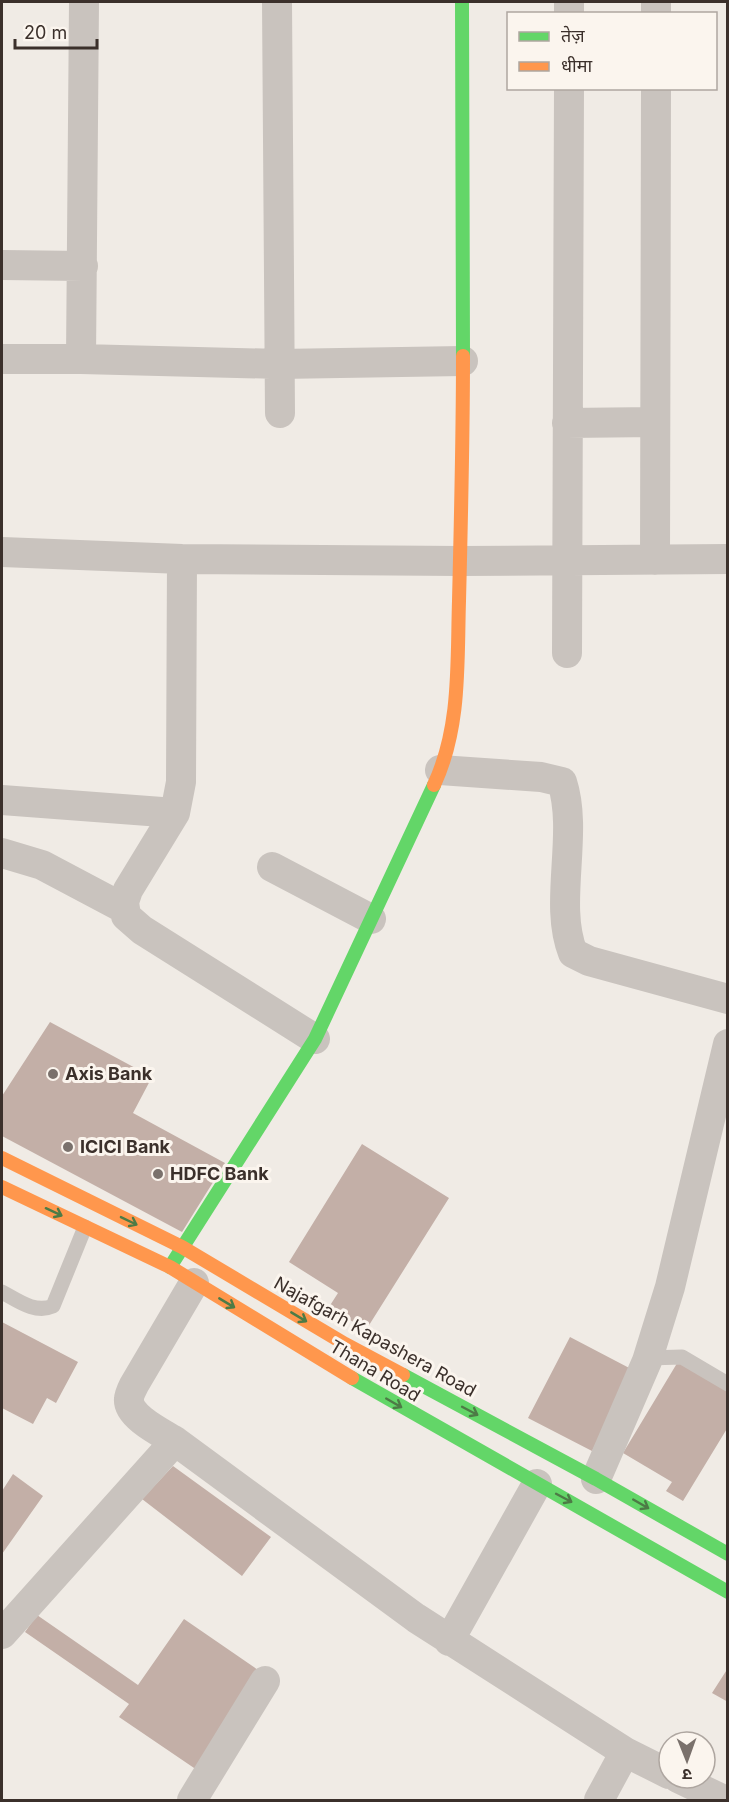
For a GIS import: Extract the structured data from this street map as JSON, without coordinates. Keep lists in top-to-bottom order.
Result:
{
  "streets": {
    "main road": ["Najafgarh Kapashera Road", "Thana Road"]
  },
  "one_way": ["Najafgarh Kapashera Road", "Thana Road"],
  "places": ["Axis Bank", "ICICI Bank", "HDFC Bank"],
  "legend": ["तेज़", "धीमा"],
  "scale_bar": "20 m",
  "north": "bottom"
}
